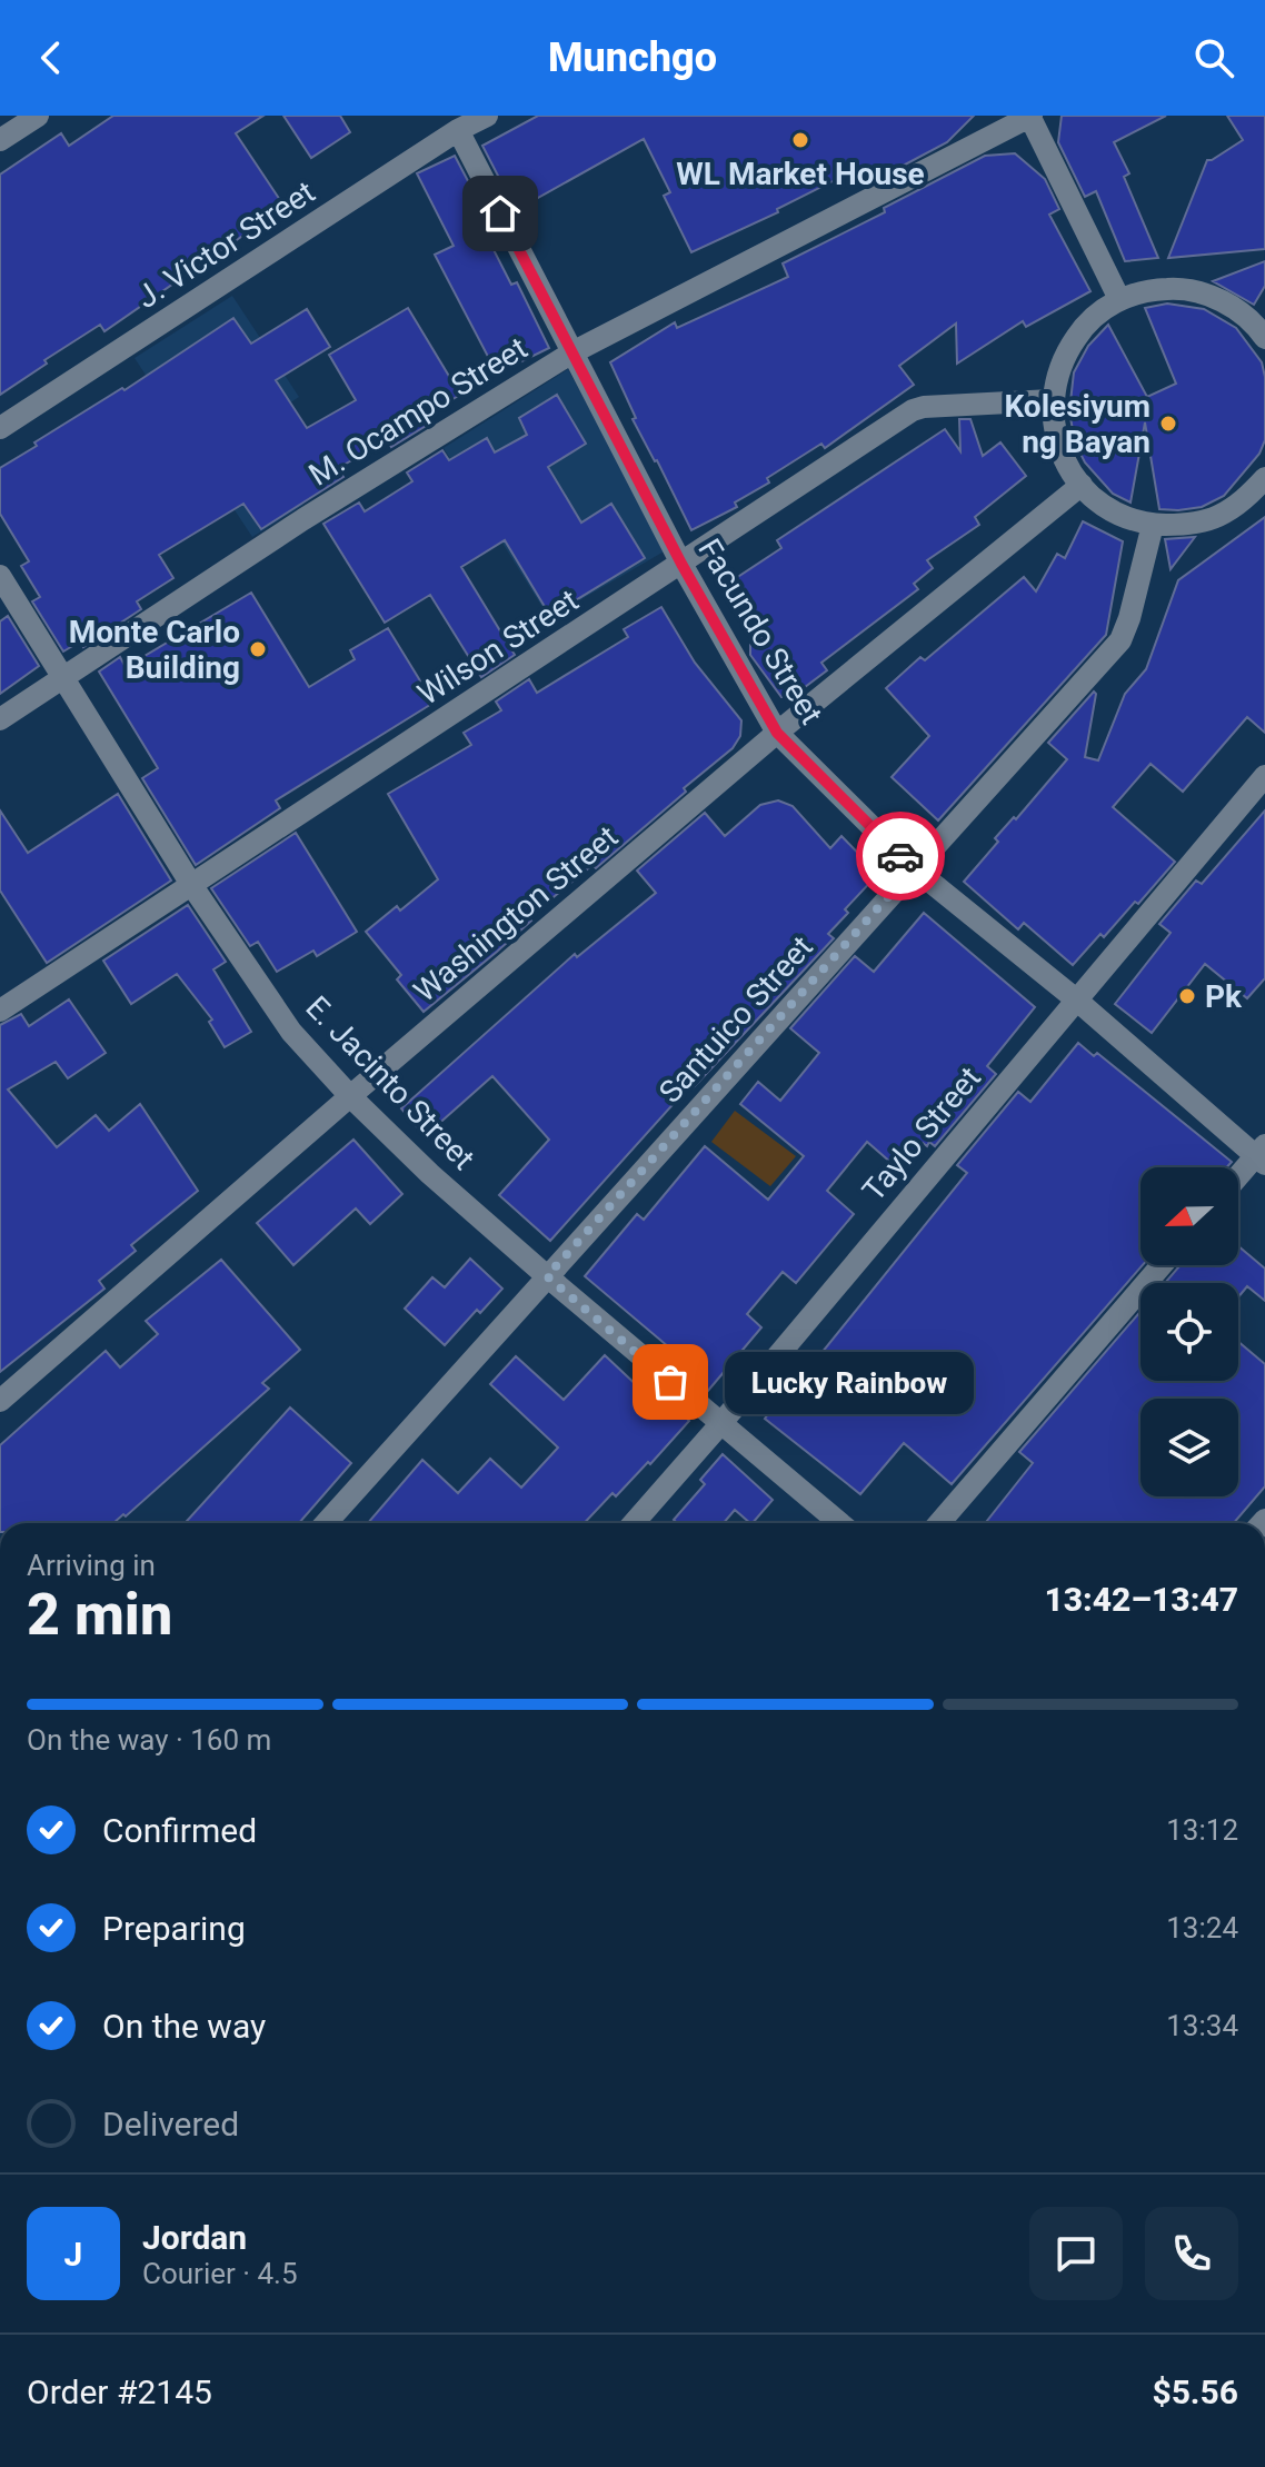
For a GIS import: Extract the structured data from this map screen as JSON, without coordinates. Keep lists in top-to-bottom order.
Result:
{
  "streets": {
    "street": [
      "J. Victor Street",
      "M. Ocampo Street",
      "Facundo Street",
      "Wilson Street",
      "Washington Street",
      "Santuico Street",
      "E. Jacinto Street",
      "Taylo Street"
    ]
  },
  "crossings": [
    ["J. Victor Street", "Facundo Street"],
    ["M. Ocampo Street", "Facundo Street"],
    ["M. Ocampo Street", "E. Jacinto Street"],
    ["Facundo Street", "Wilson Street"],
    ["Facundo Street", "Washington Street"],
    ["Facundo Street", "Santuico Street"],
    ["Facundo Street", "Taylo Street"],
    ["Wilson Street", "E. Jacinto Street"],
    ["Washington Street", "E. Jacinto Street"],
    ["Santuico Street", "E. Jacinto Street"],
    ["E. Jacinto Street", "Taylo Street"]
  ],
  "places": [
    "WL Market House",
    "Kolesiyum ng Bayan",
    "Monte Carlo Building",
    "Pk",
    "Lucky Rainbow"
  ],
  "north": "left",
  "page": {
    "header": "Munchgo",
    "bubble": "Lucky Rainbow",
    "heading": ["2 min", "Arriving in", "13:42–13:47"],
    "panel": [
      "Jordan",
      "Courier · 4.5",
      "Order #2145",
      "$5.56"
    ],
    "bar": "On the way · 160 m",
    "list": [
      ["Confirmed", "13:12"],
      ["Preparing", "13:24"],
      ["On the way", "13:34"],
      "Delivered"
    ],
    "round": "J"
  }
}
